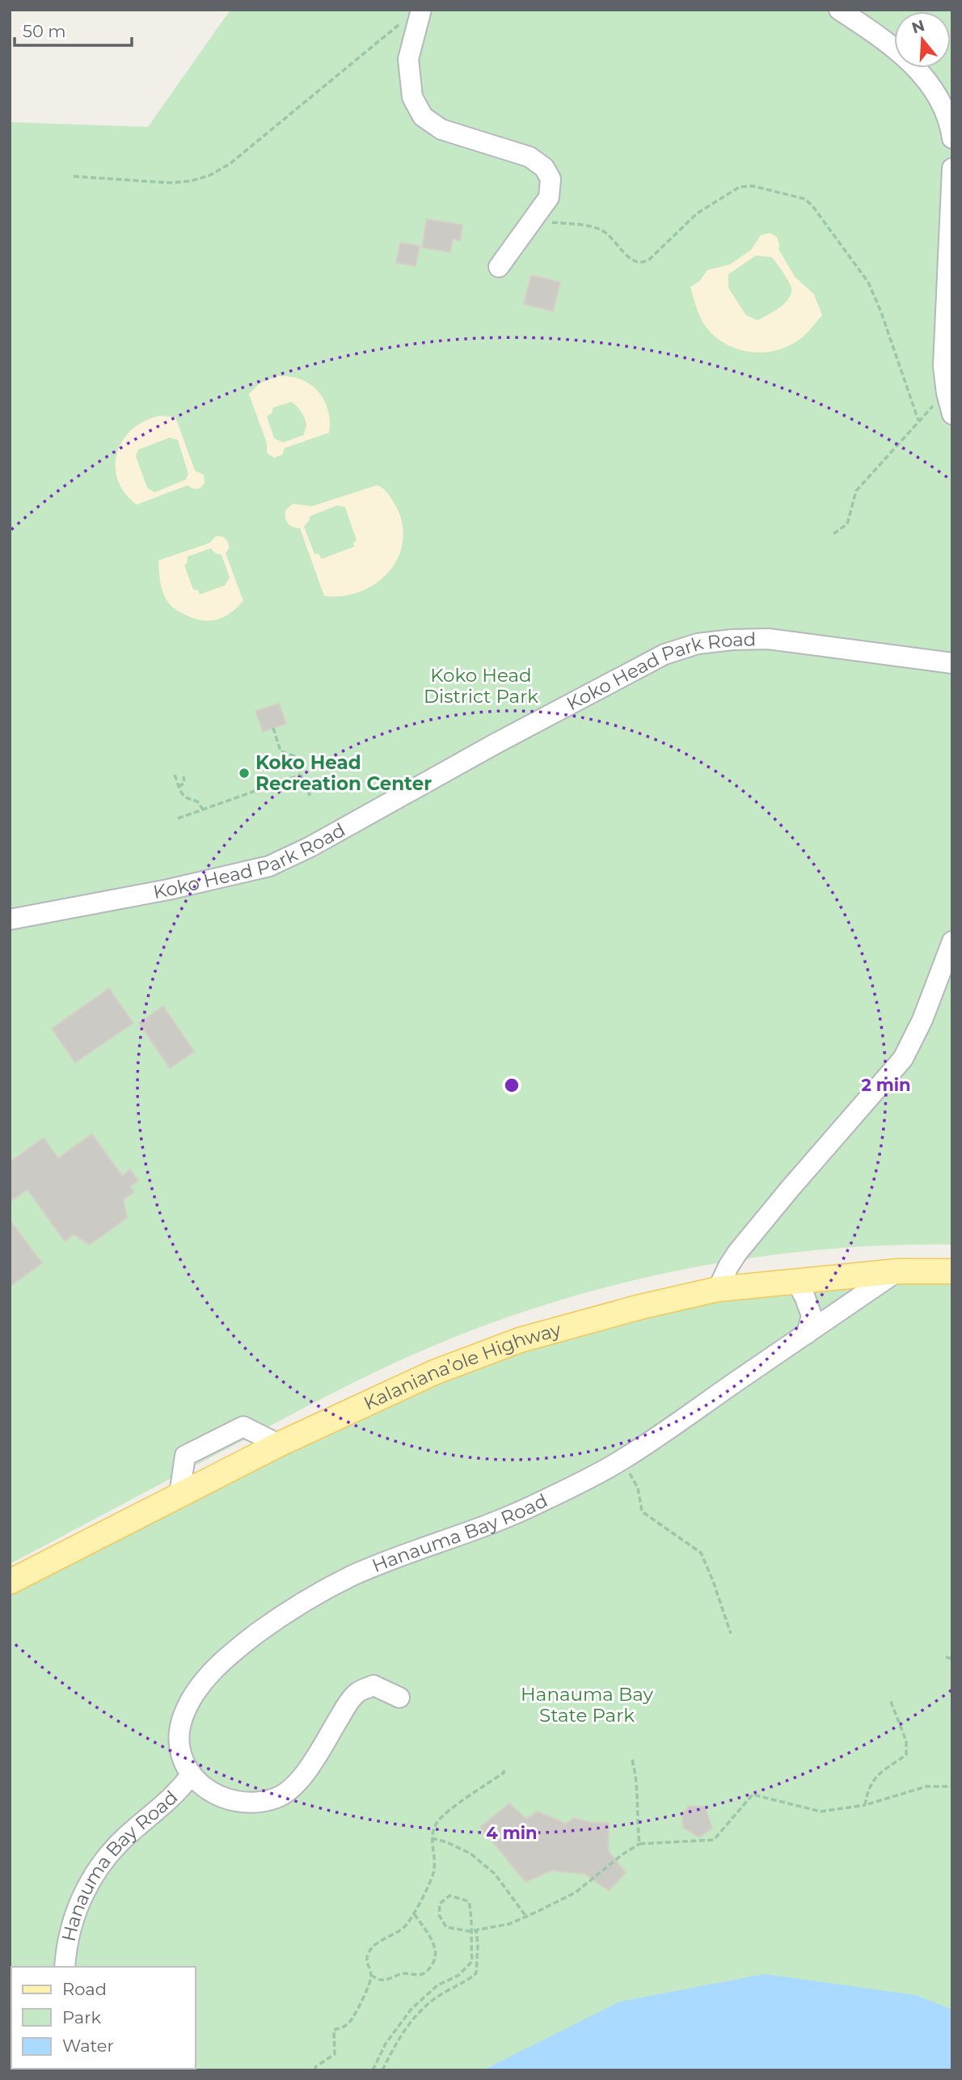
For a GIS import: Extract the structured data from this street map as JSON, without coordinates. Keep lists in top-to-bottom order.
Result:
{
  "streets": {
    "main road": ["Kalaniana’ole Highway"],
    "lane": ["Koko Head Park Road", "Hanauma Bay Road"]
  },
  "crossings": [
    ["Kalaniana’ole Highway", "Hanauma Bay Road"]
  ],
  "parks": ["Koko Head District Park", "Hanauma Bay State Park"],
  "places": ["Koko Head Recreation Center"],
  "legend": ["Road", "Park", "Water"],
  "scale_bar": "50 m",
  "north": "top",
  "rings": ["2 min", "4 min"]
}
